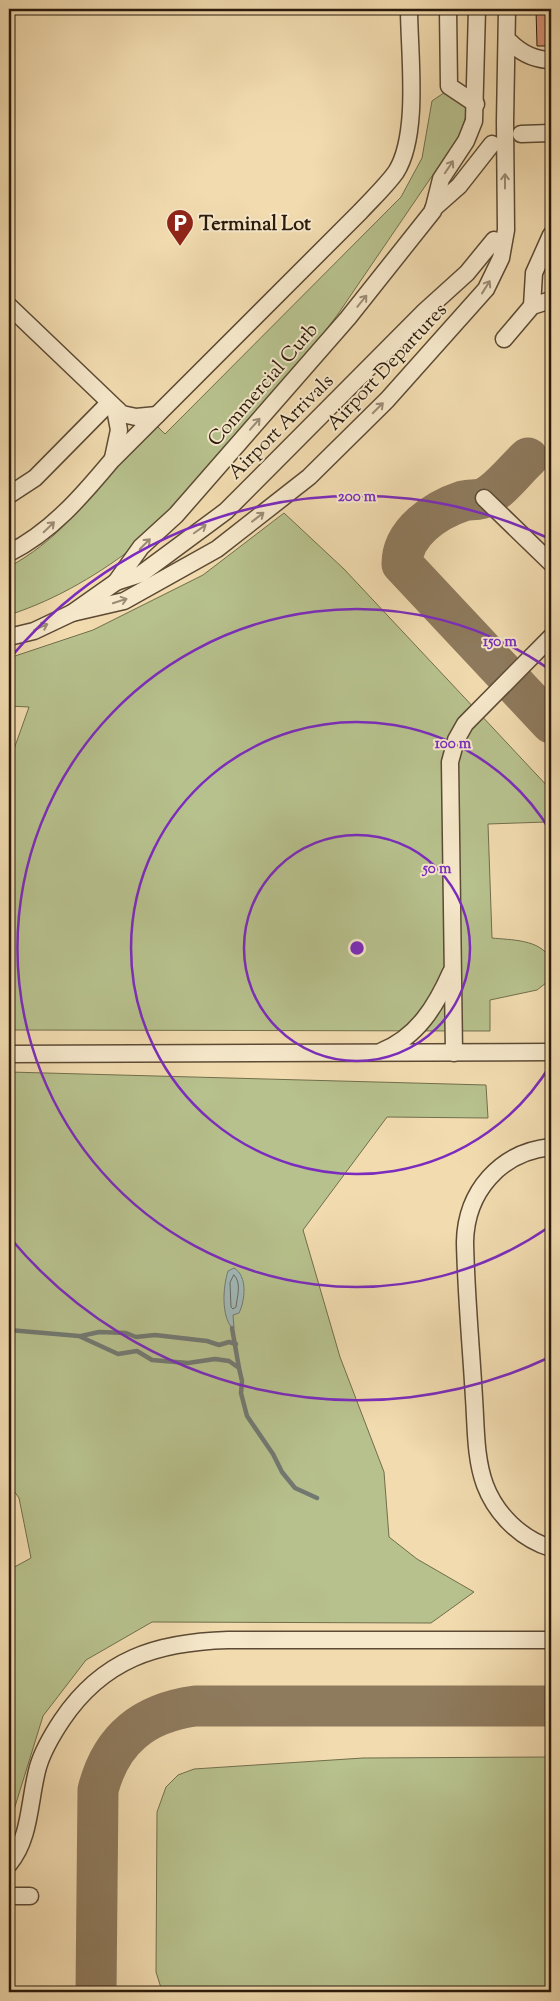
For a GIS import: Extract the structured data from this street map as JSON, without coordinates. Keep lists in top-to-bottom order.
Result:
{
  "streets": {
    "street": ["Airport Departures", "Commercial Curb", "Airport Arrivals"]
  },
  "crossings": [
    ["Airport Departures", "Airport Arrivals"],
    ["Commercial Curb", "Airport Arrivals"]
  ],
  "places": {
    "parking": ["Terminal Lot"]
  },
  "rings": [
    "200 m",
    "150 m",
    "100 m",
    "50 m"
  ]
}
